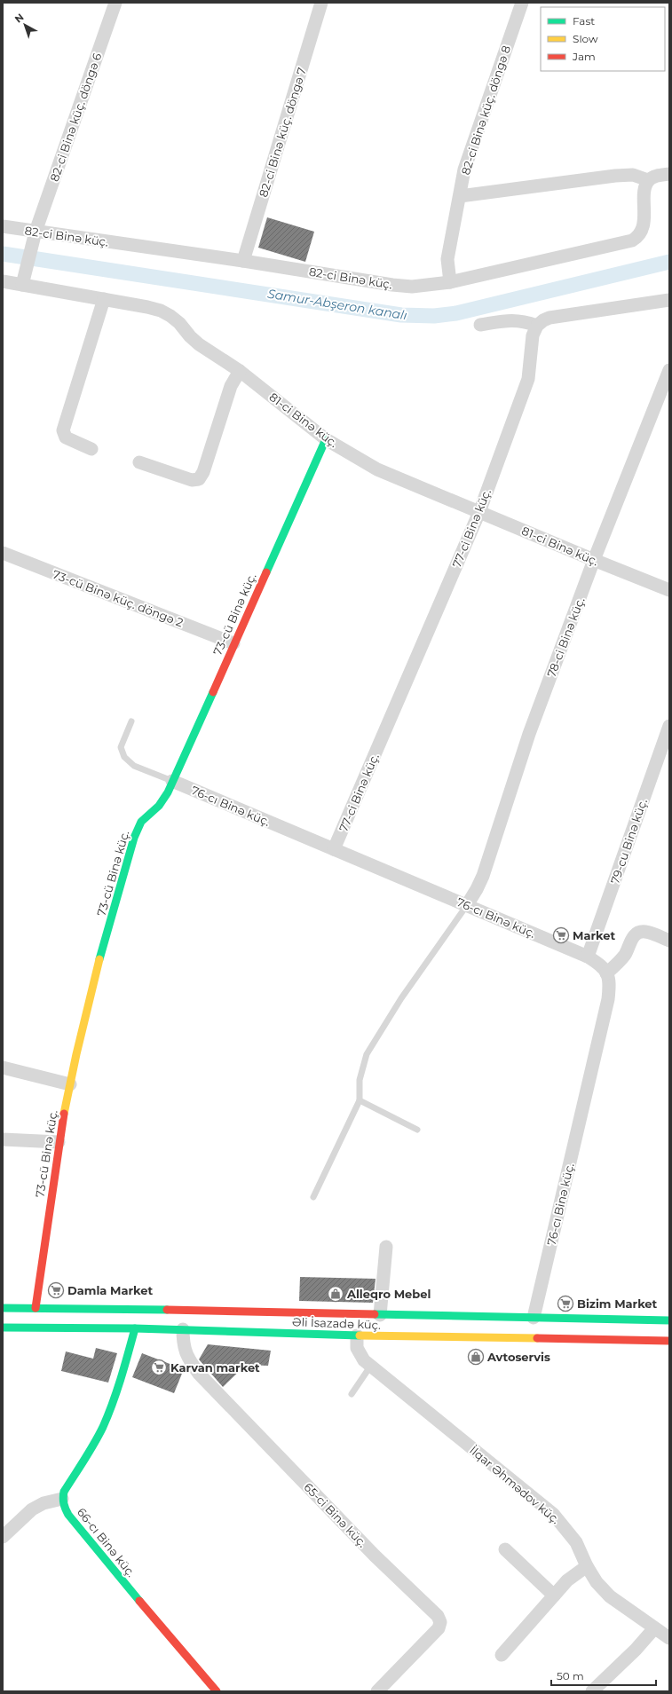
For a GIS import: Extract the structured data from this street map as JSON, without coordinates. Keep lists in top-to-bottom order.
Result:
{
  "streets": {
    "street": [
      "82-ci Binə küç. döngə 8",
      "82-ci Binə küç. döngə 6",
      "82-ci Binə küç. döngə 7",
      "82-ci Binə küç.",
      "81-ci Binə küç.",
      "77-ci Binə küç.",
      "73-cü Binə küç. döngə 2",
      "73-cü Binə küç.",
      "78-ci Binə küç.",
      "76-cı Binə küç.",
      "79-cu Binə küç.",
      "Əli İsazadə küç.",
      "İlqar Əhmədov küç.",
      "65-ci Binə küç.",
      "66-cı Binə küç."
    ]
  },
  "crossings": [
    ["82-ci Binə küç. döngə 8", "82-ci Binə küç."],
    ["82-ci Binə küç. döngə 6", "82-ci Binə küç."],
    ["82-ci Binə küç. döngə 6", "81-ci Binə küç."],
    ["82-ci Binə küç. döngə 7", "82-ci Binə küç."],
    ["81-ci Binə küç.", "77-ci Binə küç."],
    ["81-ci Binə küç.", "73-cü Binə küç."],
    ["81-ci Binə küç.", "78-ci Binə küç."],
    ["77-ci Binə küç.", "76-cı Binə küç."],
    ["73-cü Binə küç. döngə 2", "73-cü Binə küç."],
    ["73-cü Binə küç.", "76-cı Binə küç."],
    ["73-cü Binə küç.", "Əli İsazadə küç."],
    ["78-ci Binə küç.", "76-cı Binə küç."],
    ["76-cı Binə küç.", "79-cu Binə küç."],
    ["76-cı Binə küç.", "Əli İsazadə küç."],
    ["Əli İsazadə küç.", "İlqar Əhmədov küç."],
    ["Əli İsazadə küç.", "65-ci Binə küç."]
  ],
  "water": ["Samur-Abşeron kanalı"],
  "places": {
    "supermarket": [
      "Market",
      "Damla Market",
      "Bizim Market",
      "Karvan market"
    ],
    "shop": ["Alleqro Mebel", "Avtoservis"]
  },
  "legend": ["Fast", "Slow", "Jam"],
  "scale_bar": "50 m",
  "north": "top left"
}
